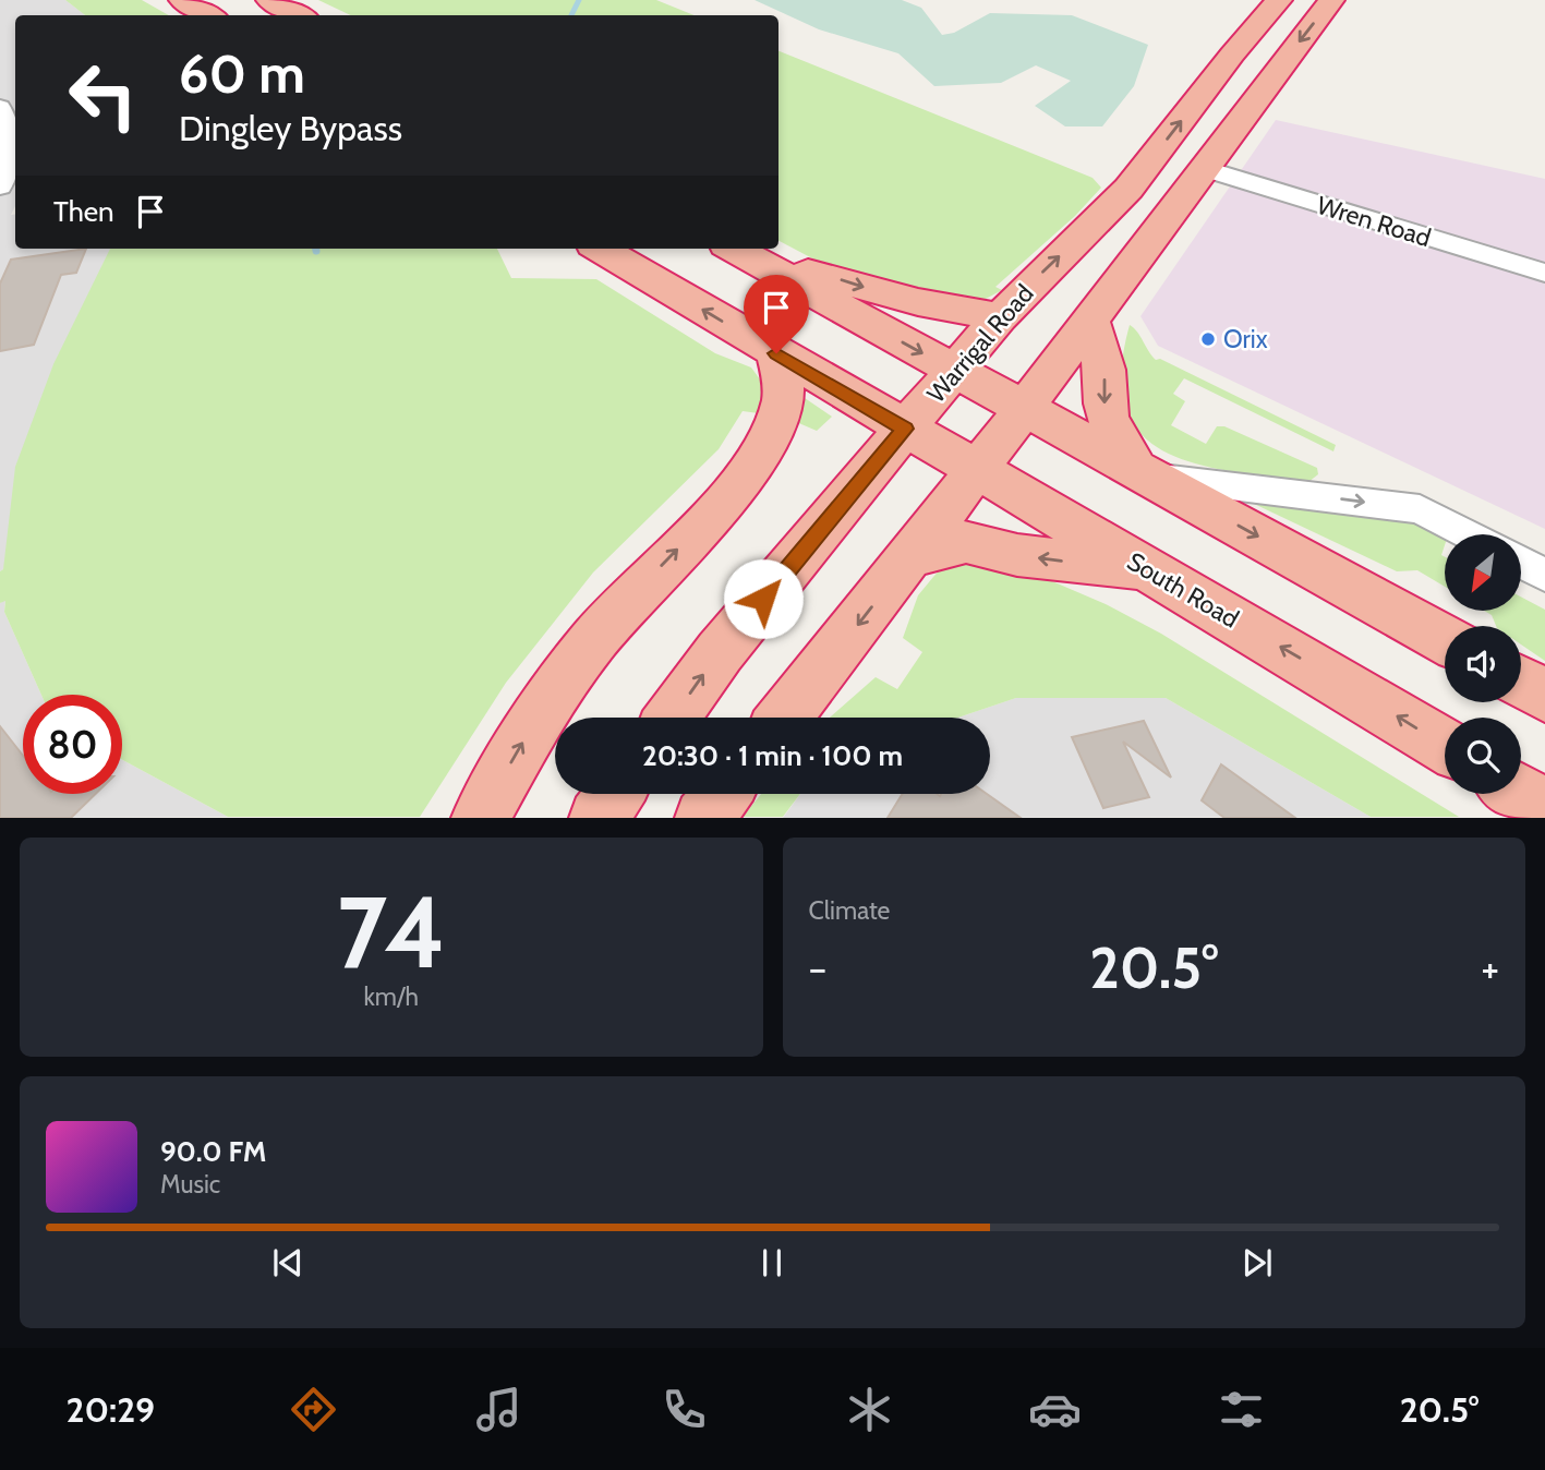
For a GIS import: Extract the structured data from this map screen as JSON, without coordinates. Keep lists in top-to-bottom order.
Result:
{
  "streets": {
    "highway": ["Warrigal Road", "South Road"],
    "street": ["Wren Road"]
  },
  "crossings": [
    ["Warrigal Road", "South Road"]
  ],
  "places": ["Orix"],
  "north": "bottom left",
  "page": {
    "turn": ["60 m", "Dingley Bypass"],
    "then": "Then",
    "limit": "80",
    "trip": "20:30 · 1 min · 100 m",
    "tile": [
      ["74", "km/h"],
      "Climate"
    ],
    "heat": ["−", "20.5°", "+"],
    "song": ["90.0 FM", "Music"],
    "tabs": ["20:29", "20.5°"]
  }
}
